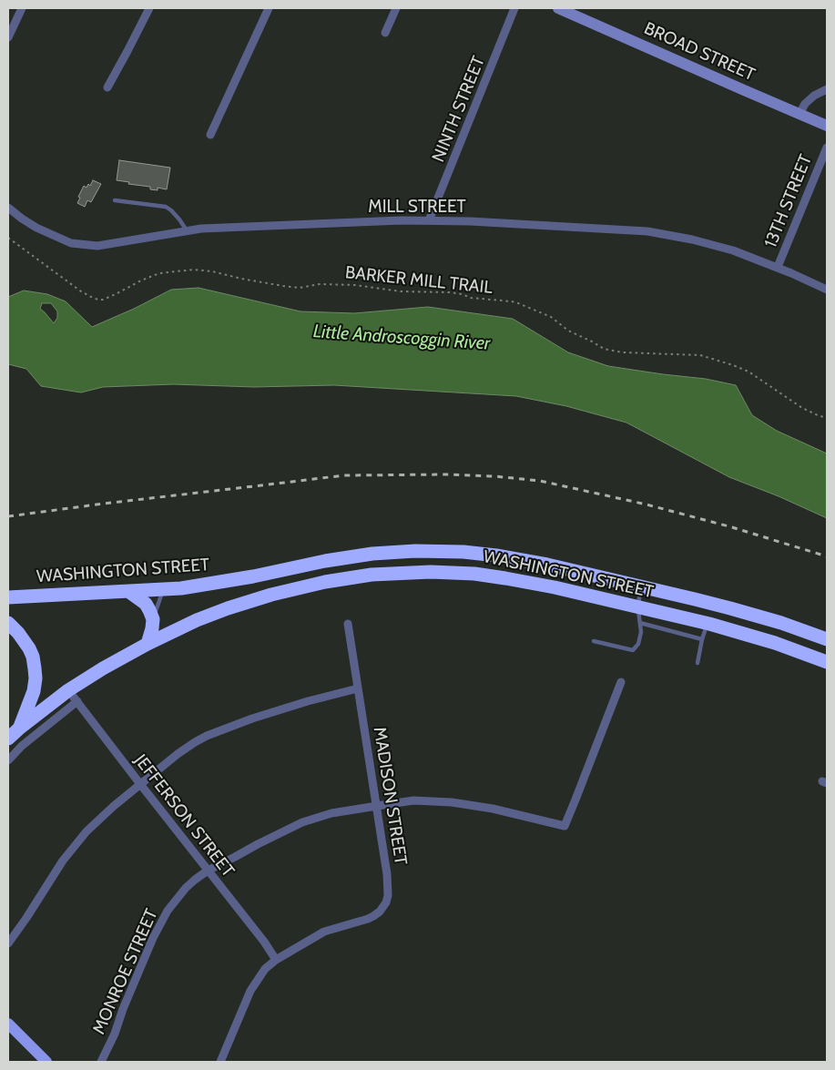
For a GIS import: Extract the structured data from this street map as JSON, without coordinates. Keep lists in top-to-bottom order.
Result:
{
  "streets": {
    "highway": ["WASHINGTON STREET"],
    "street": [
      "BROAD STREET",
      "NINTH STREET",
      "13TH STREET",
      "MILL STREET",
      "MADISON STREET",
      "JEFFERSON STREET",
      "MONROE STREET"
    ],
    "path": ["BARKER MILL TRAIL"]
  },
  "crossings": [
    ["NINTH STREET", "MILL STREET"],
    ["13TH STREET", "MILL STREET"],
    ["WASHINGTON STREET", "JEFFERSON STREET"],
    ["MADISON STREET", "JEFFERSON STREET"],
    ["MADISON STREET", "MONROE STREET"],
    ["JEFFERSON STREET", "MONROE STREET"]
  ],
  "water": ["Little Androscoggin River"]
}
